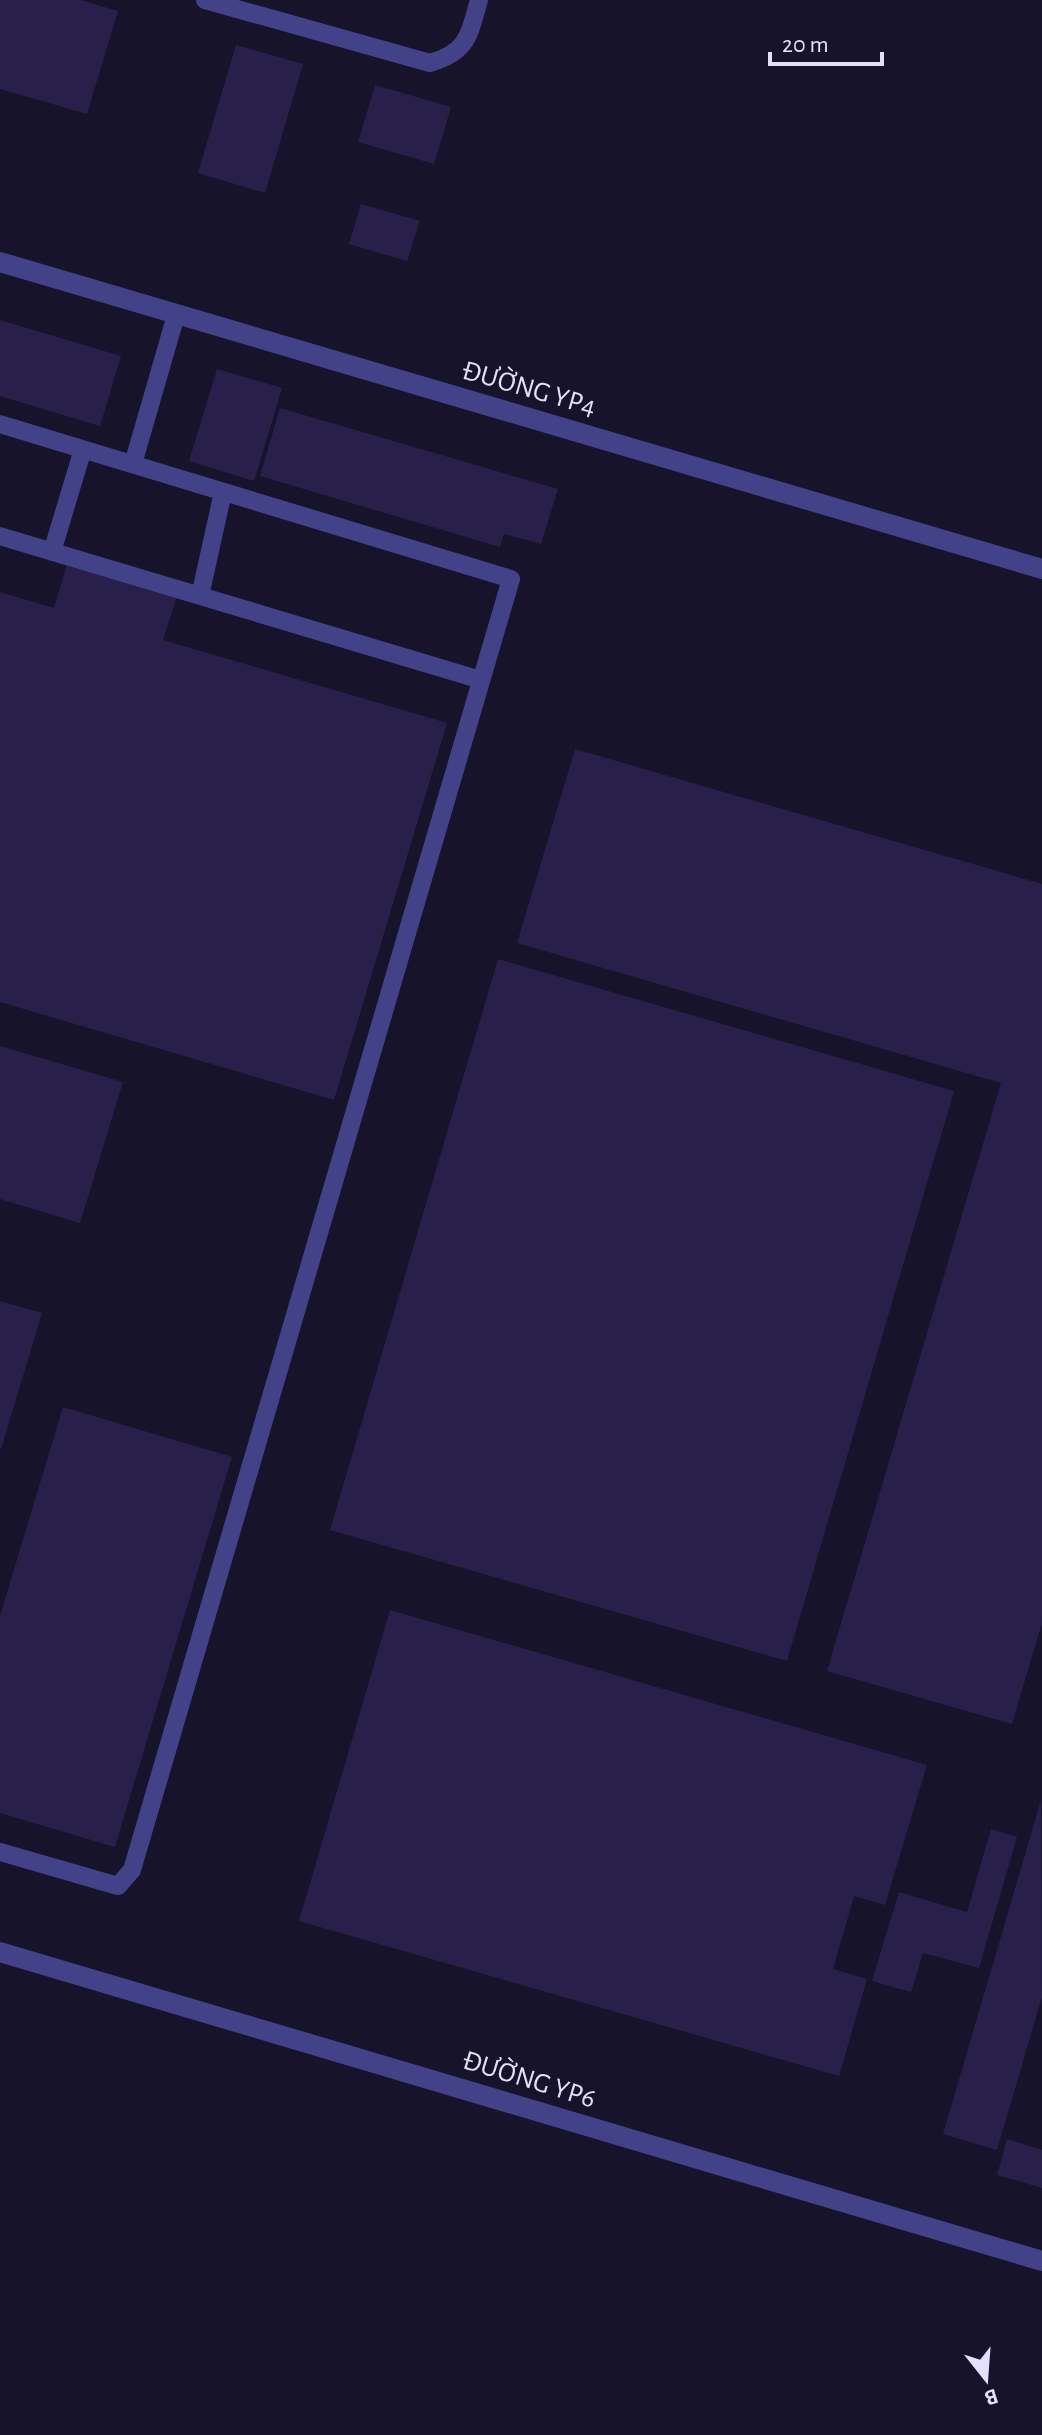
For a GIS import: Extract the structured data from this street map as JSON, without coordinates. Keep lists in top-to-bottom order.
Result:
{
  "streets": {
    "street": ["ĐƯỜNG YP4", "ĐƯỜNG YP6"]
  },
  "scale_bar": "20 m",
  "north": "bottom"
}
